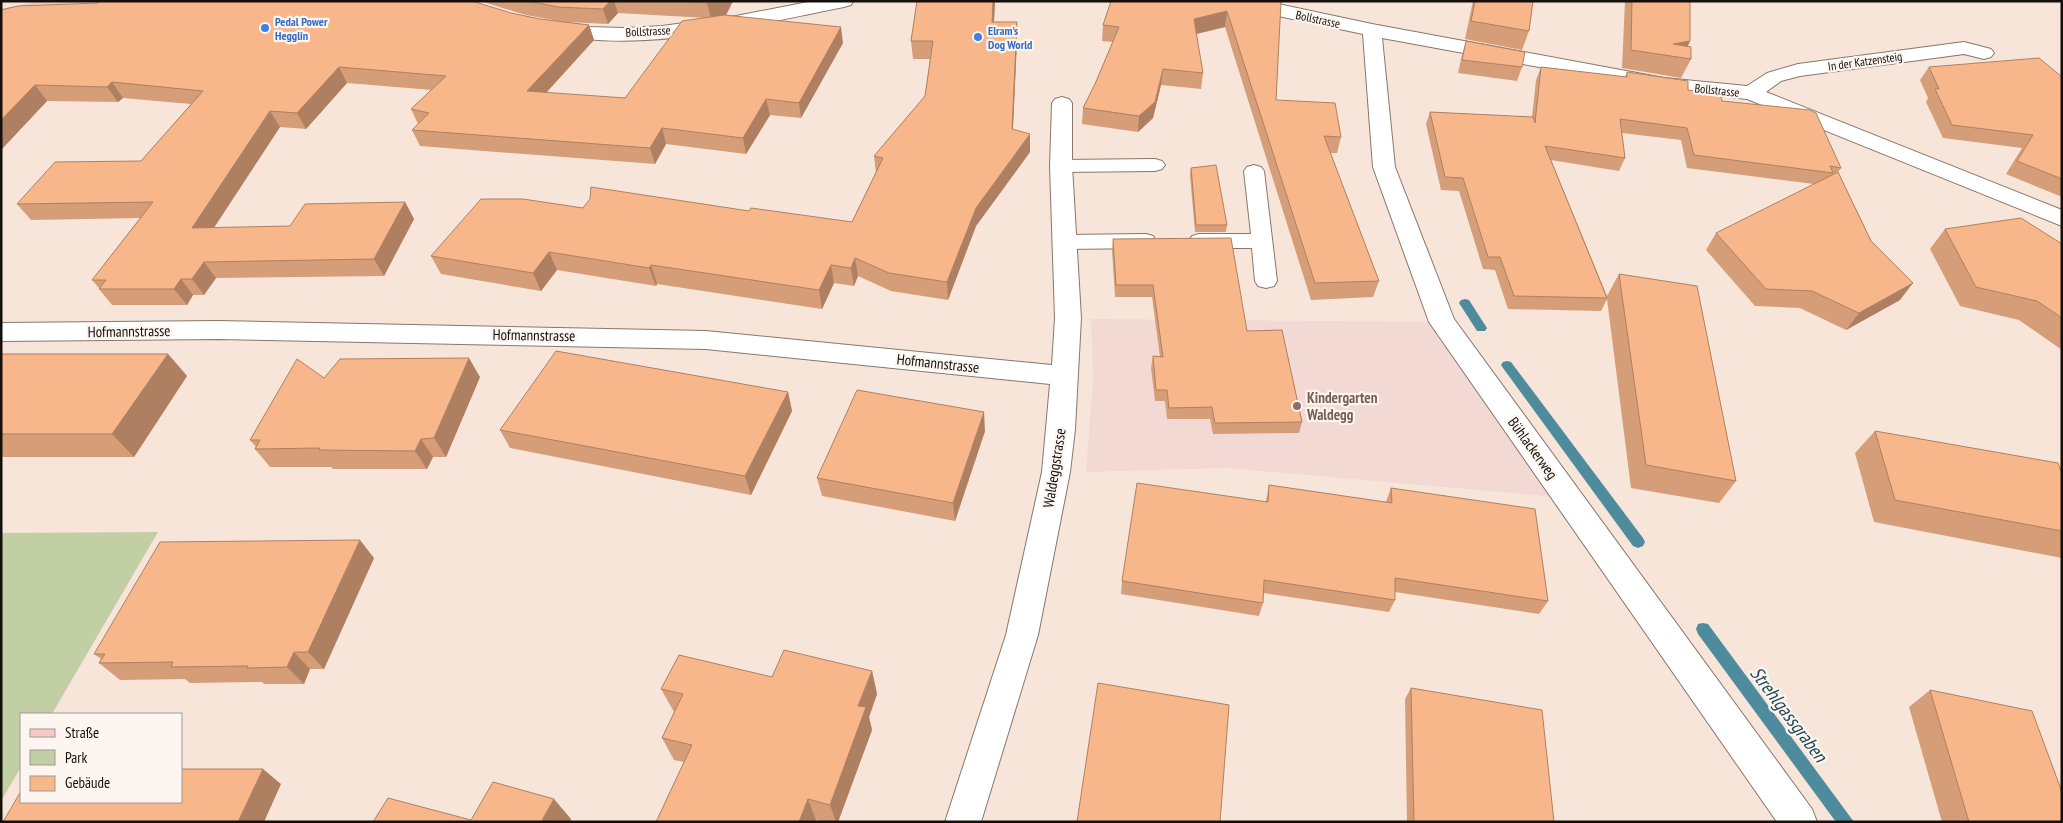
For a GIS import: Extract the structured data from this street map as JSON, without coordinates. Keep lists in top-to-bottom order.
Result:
{
  "streets": {
    "street": [
      "Bollstrasse",
      "In der Katzensteig",
      "Hofmannstrasse",
      "Bühlackerweg",
      "Waldeggstrasse"
    ]
  },
  "crossings": [
    ["Bollstrasse", "In der Katzensteig"],
    ["Bollstrasse", "Bühlackerweg"],
    ["Hofmannstrasse", "Waldeggstrasse"]
  ],
  "water": ["Strehlgassgraben"],
  "places": ["Pedal Power Hegglin", "Elram’s Dog World", "Kindergarten Waldegg"],
  "legend": ["Straße", "Park", "Gebäude"]
}
